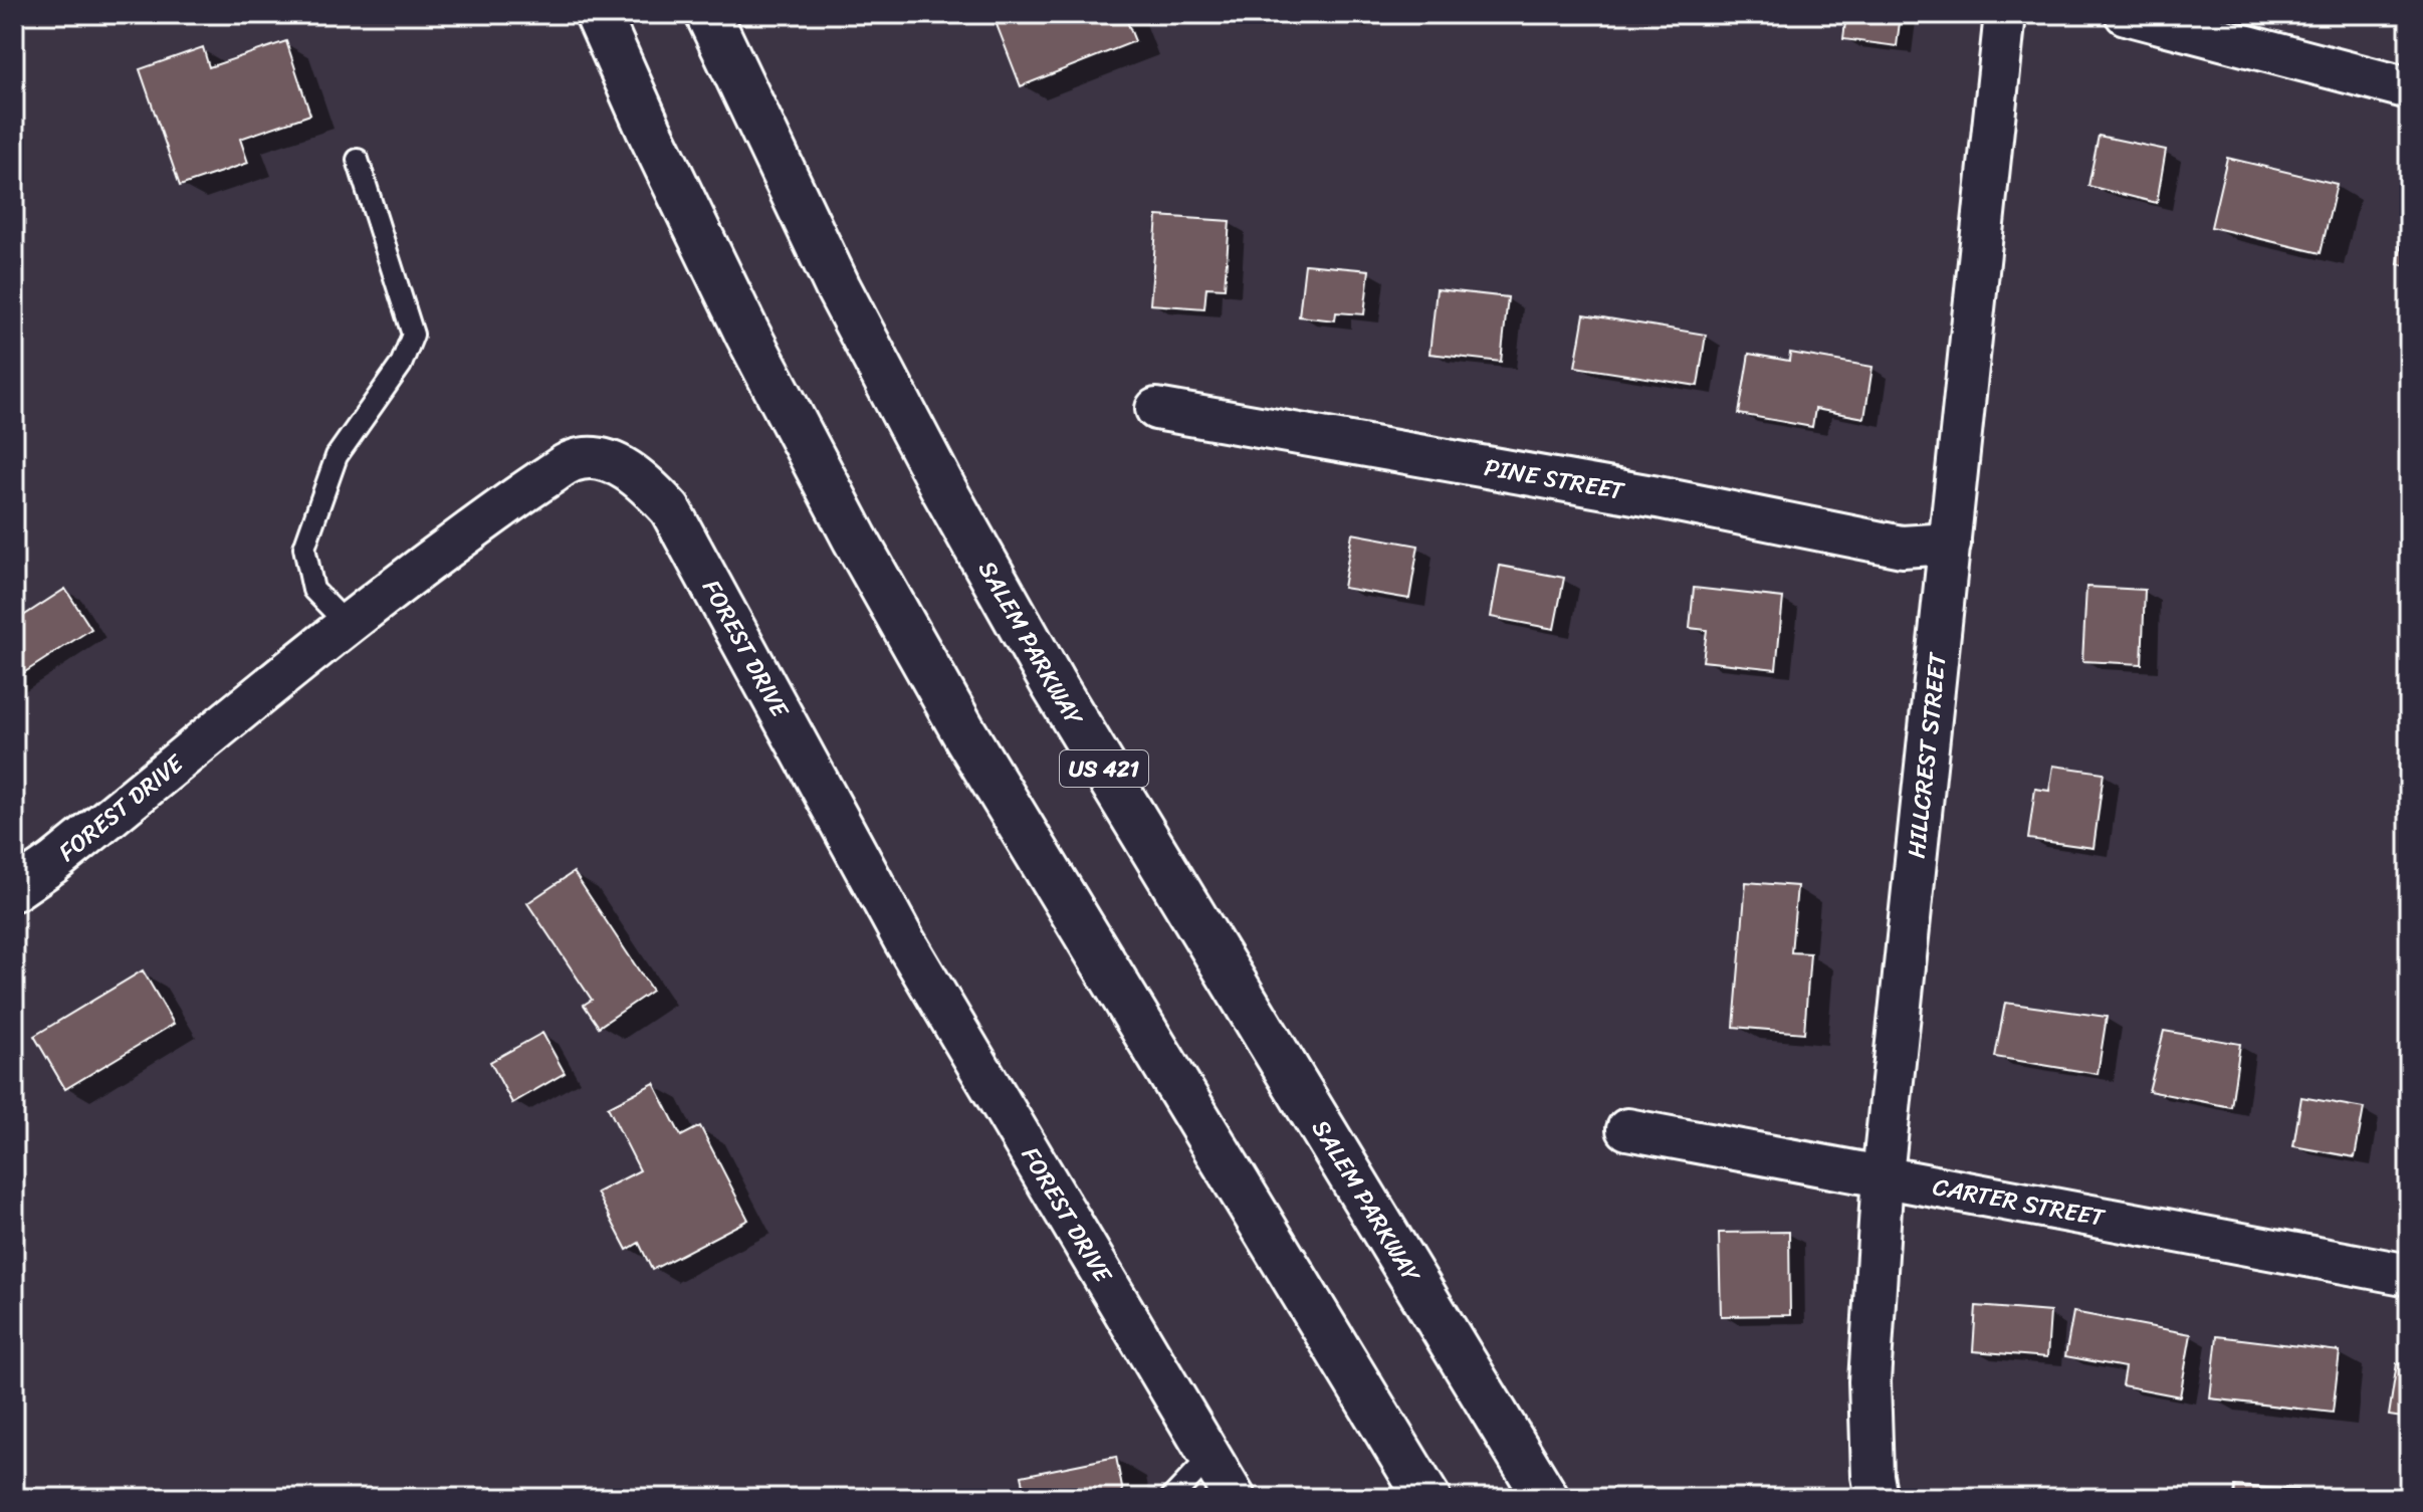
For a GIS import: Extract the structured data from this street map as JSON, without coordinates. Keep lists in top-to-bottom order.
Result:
{
  "streets": {
    "highway": ["SALEM PARKWAY", "US 421"],
    "street": [
      "PINE STREET",
      "FOREST DRIVE",
      "HILLCREST STREET",
      "CARTER STREET"
    ]
  },
  "crossings": [
    ["PINE STREET", "HILLCREST STREET"],
    ["HILLCREST STREET", "CARTER STREET"]
  ]
}
